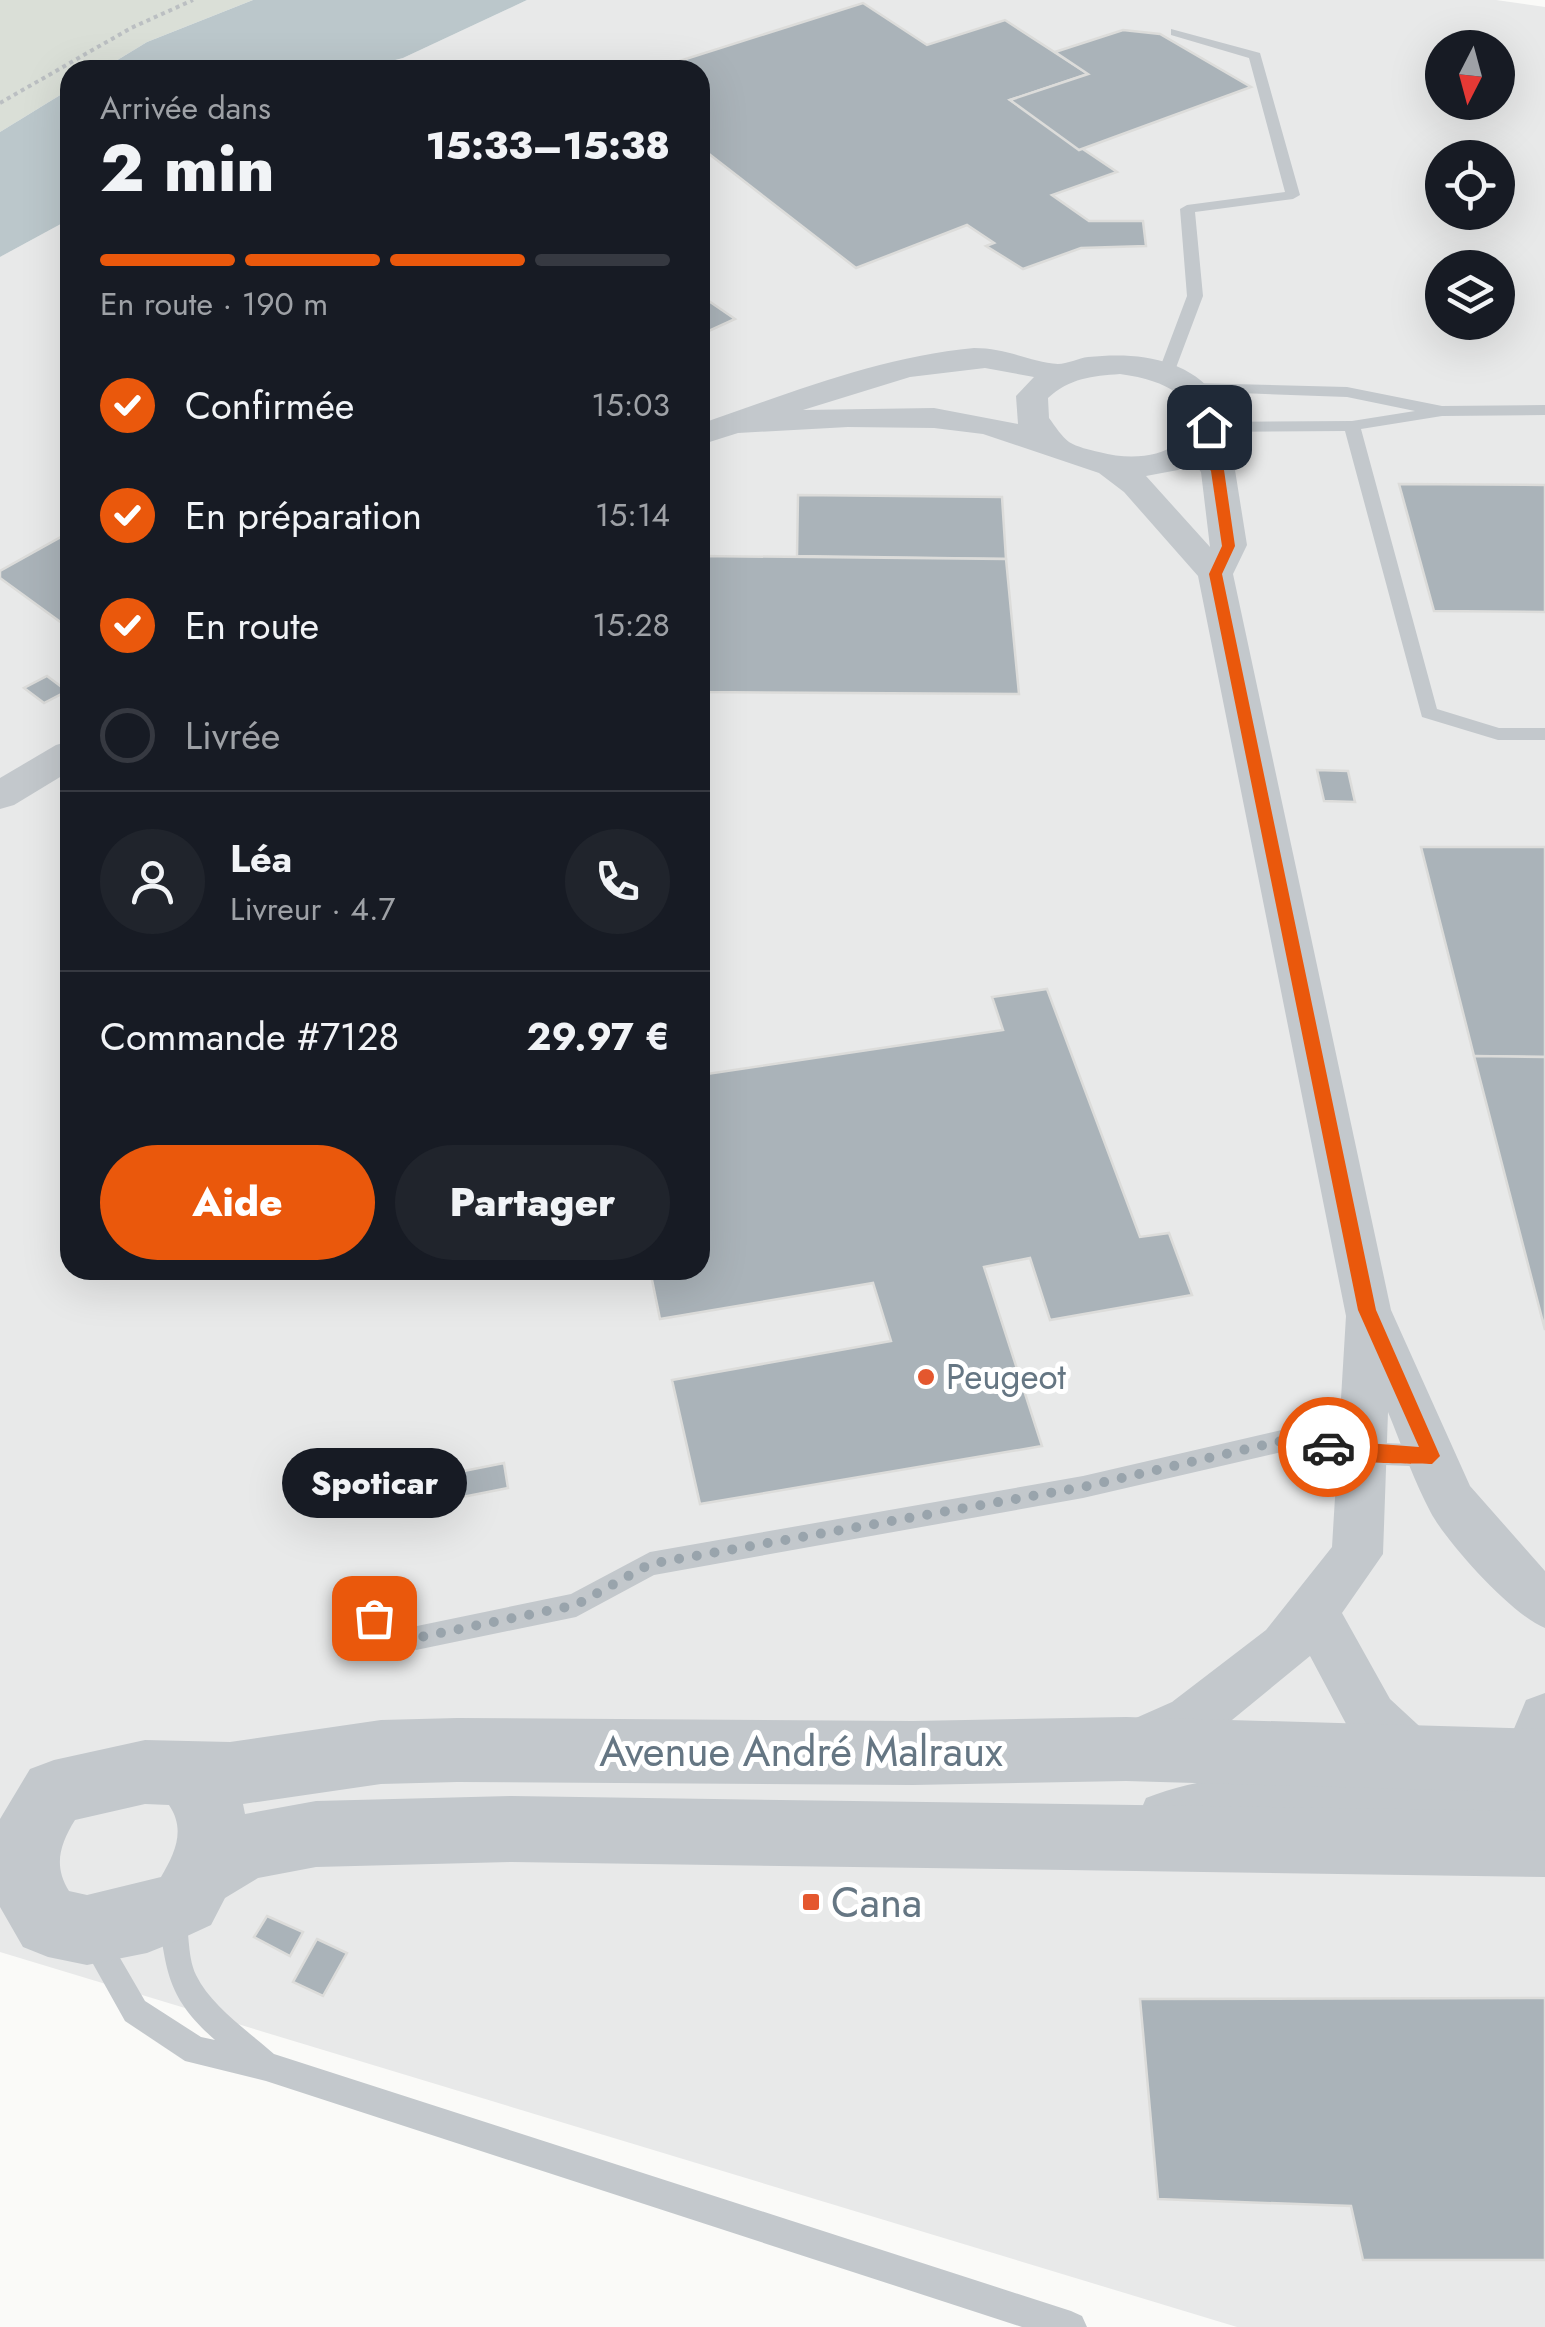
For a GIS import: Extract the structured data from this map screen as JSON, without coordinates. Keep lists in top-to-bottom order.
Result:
{
  "streets": {
    "street": ["Avenue André Malraux"]
  },
  "places": {
    "other": ["Peugeot", "Spoticar"],
    "transit": ["Cana"]
  },
  "north": "bottom",
  "page": {
    "heading": ["2 min", "Arrivée dans", "15:33–15:38"],
    "panel": [
      "Léa",
      "Livreur · 4.7",
      "Commande #7128",
      "29.97 €"
    ],
    "bar": "En route · 190 m",
    "list": [
      ["Confirmée", "15:03"],
      ["En préparation", "15:14"],
      ["En route", "15:28"],
      "Livrée"
    ],
    "buttons": ["Aide", "Partager"],
    "bubble": "Spoticar"
  }
}
